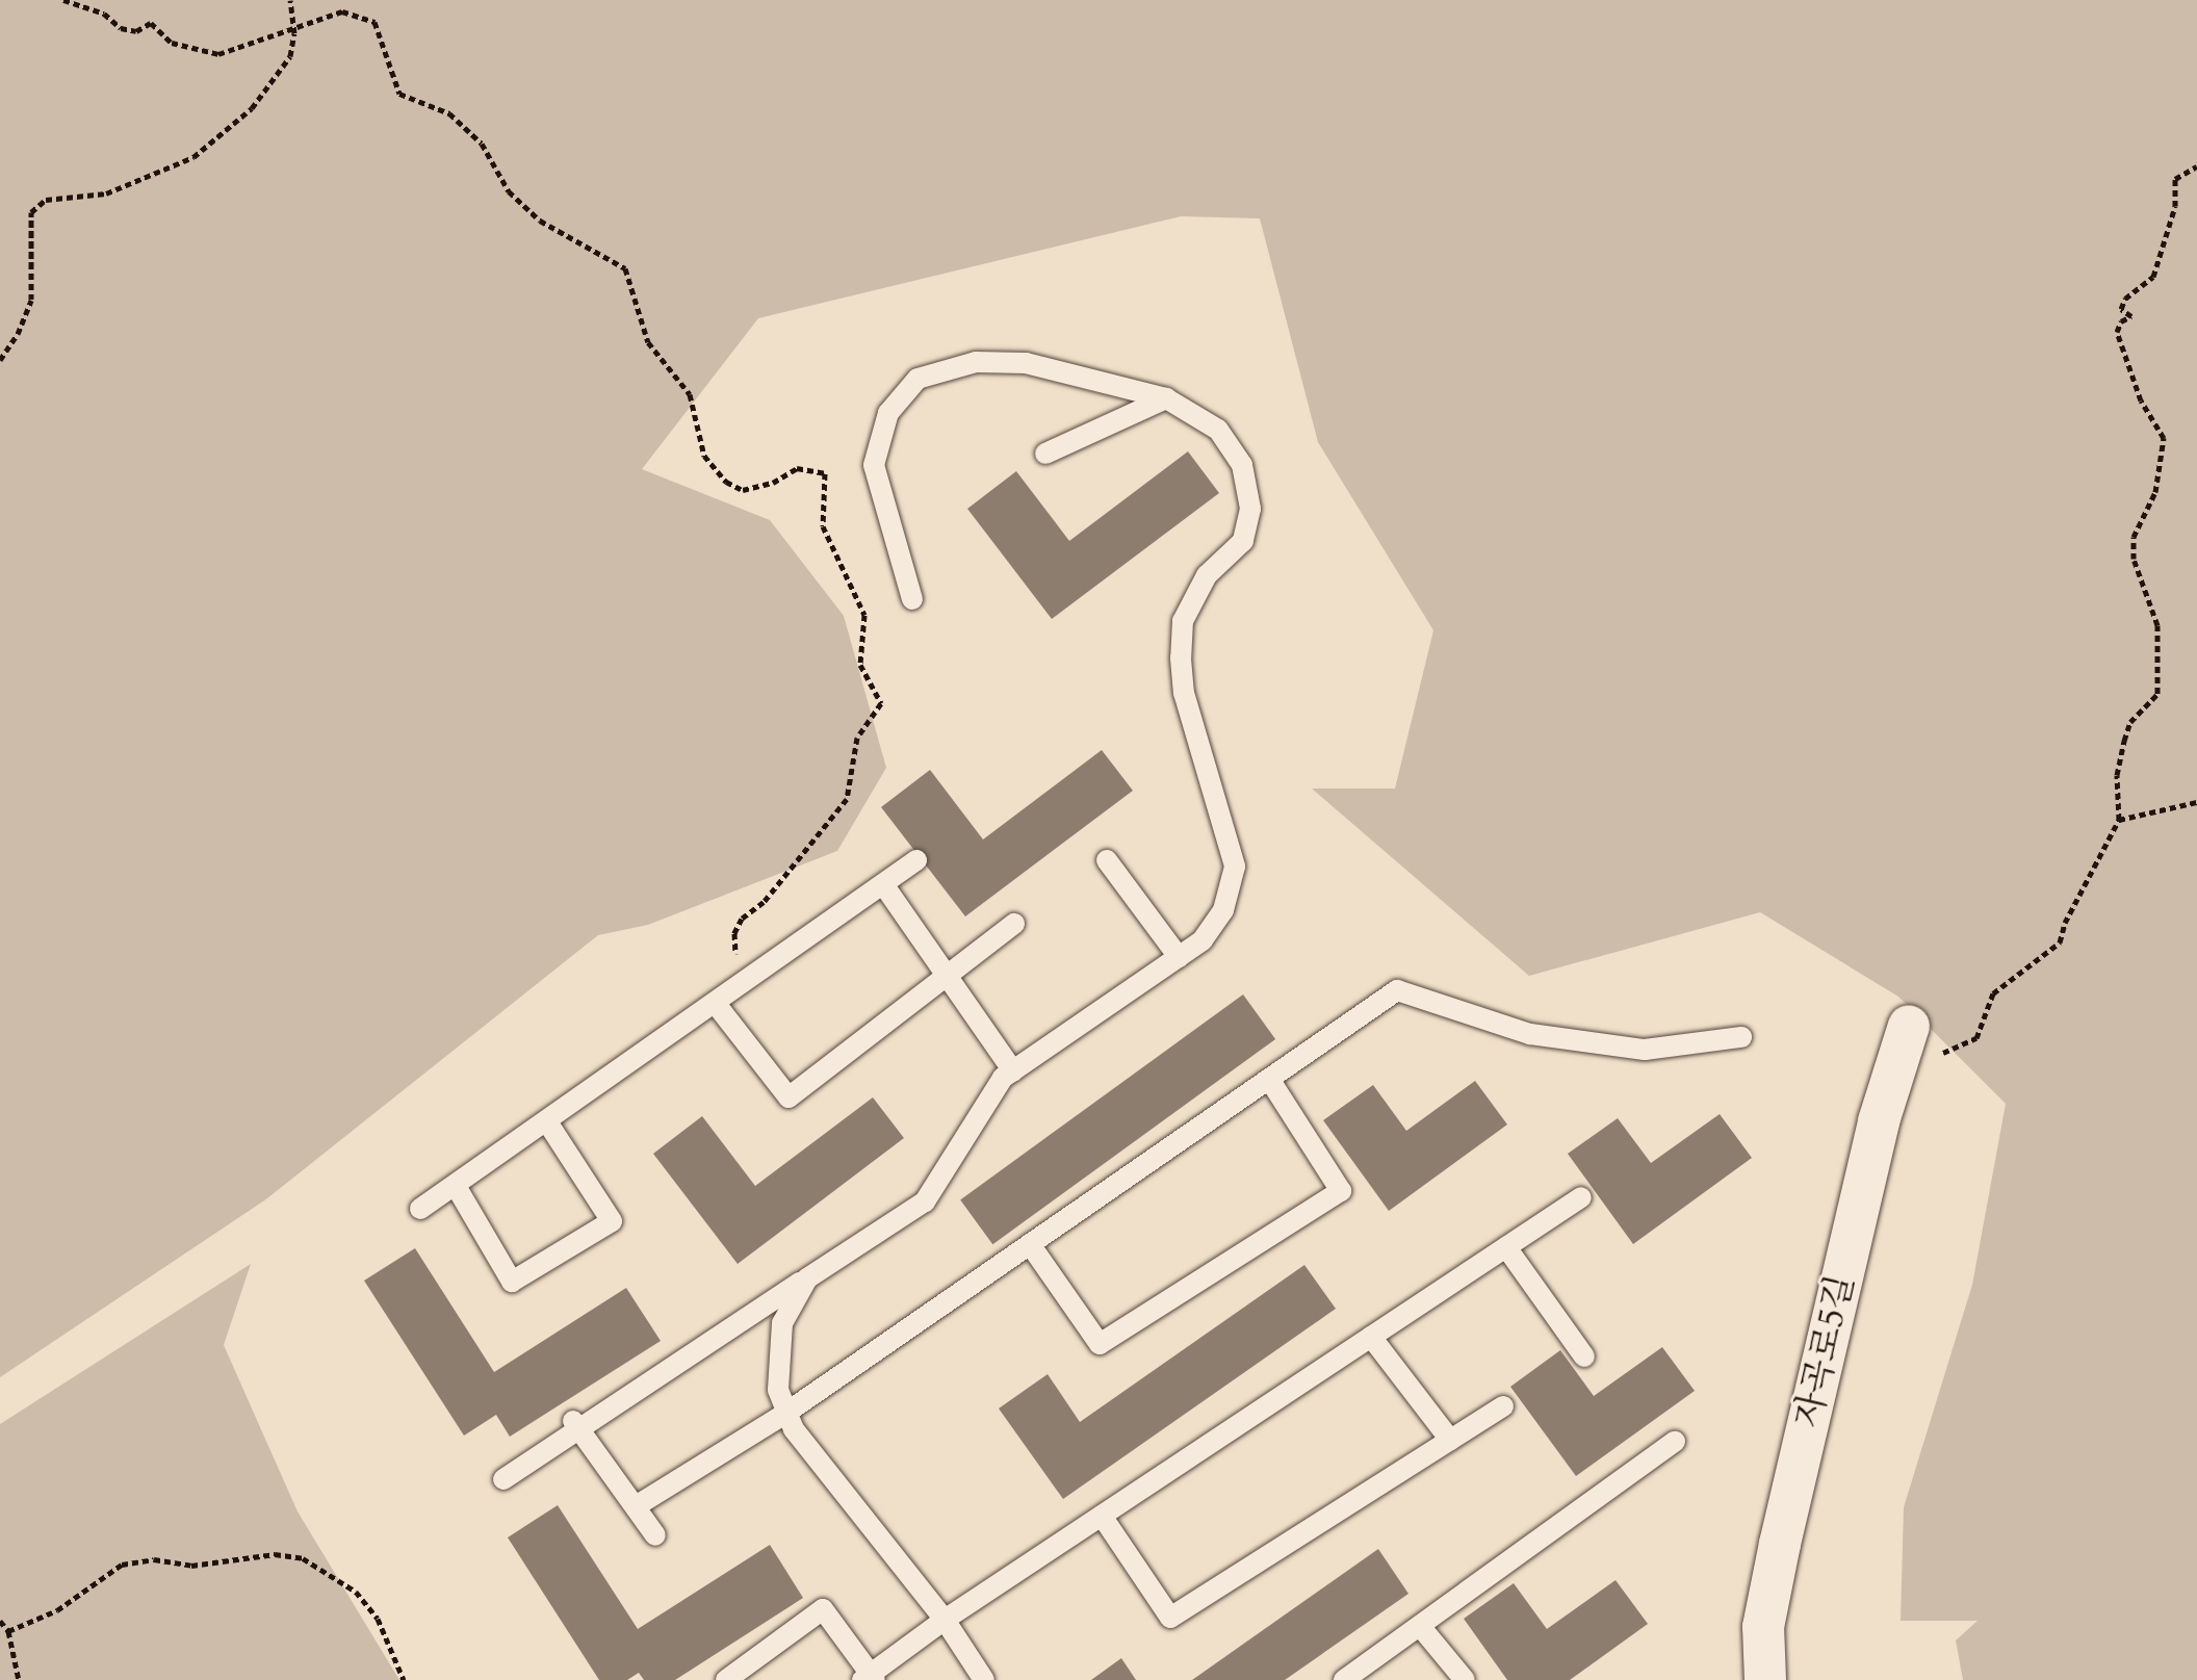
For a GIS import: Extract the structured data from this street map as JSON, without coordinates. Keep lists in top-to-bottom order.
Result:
{
  "streets": {
    "street": ["자곡로5길"]
  }
}
